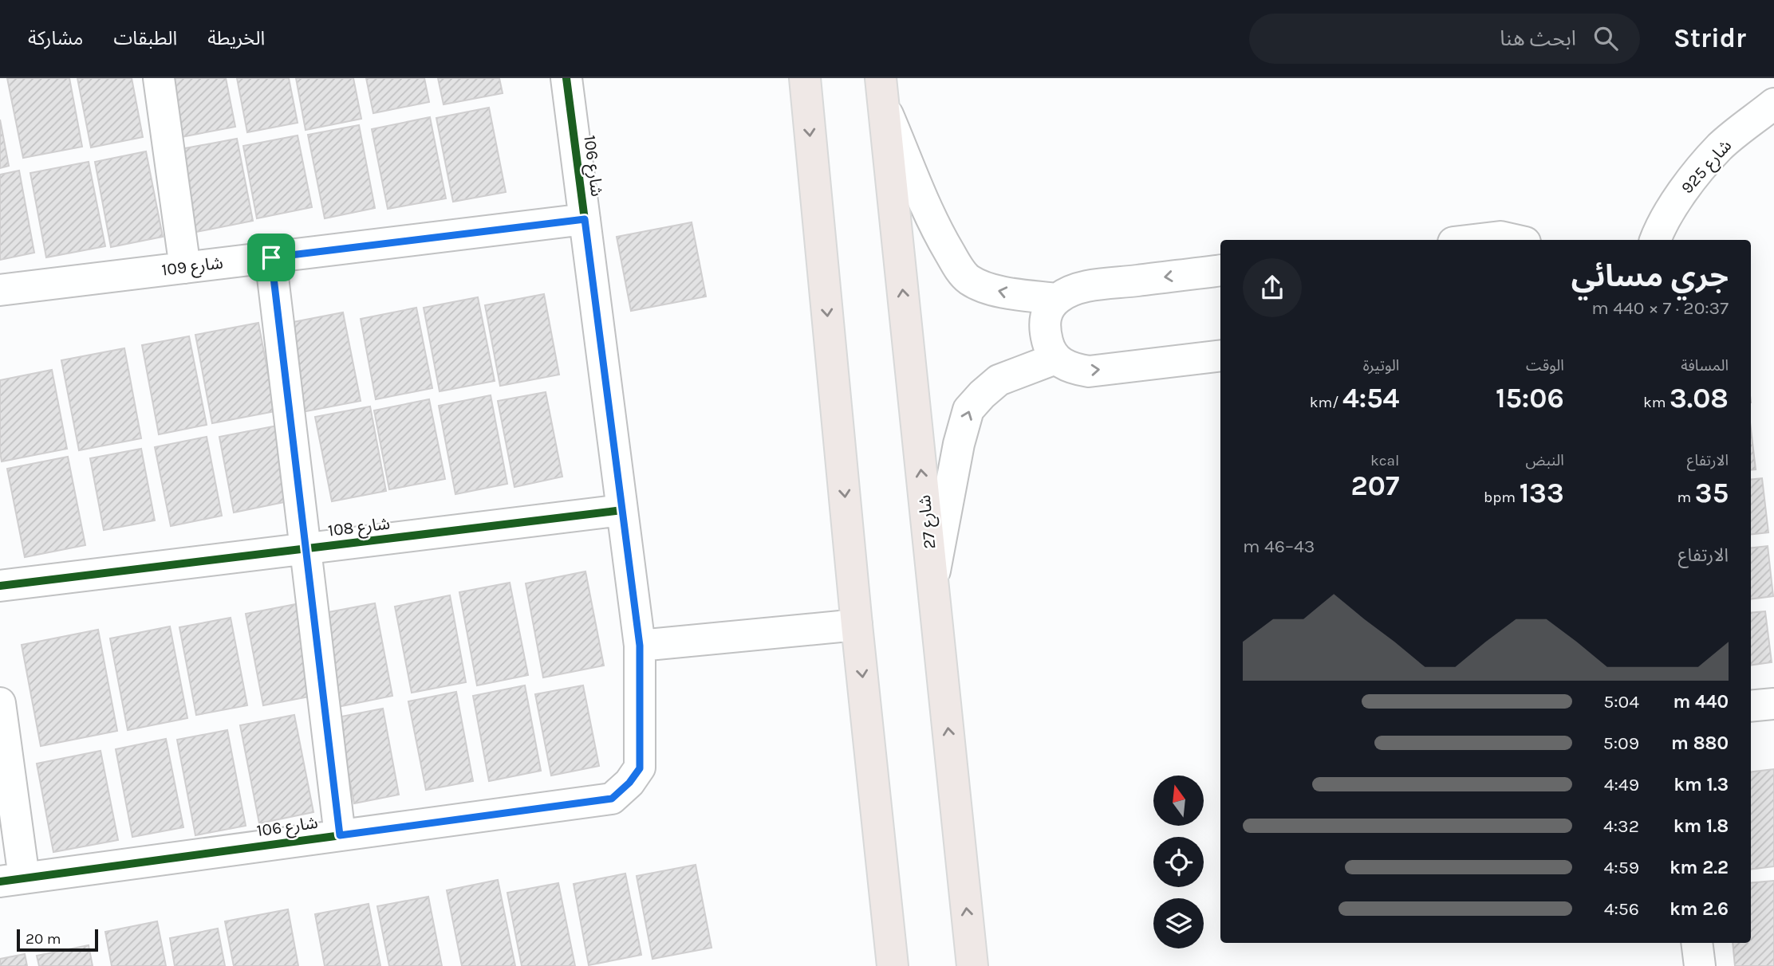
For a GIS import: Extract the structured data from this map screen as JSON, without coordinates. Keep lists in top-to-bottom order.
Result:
{
  "streets": {
    "main road": ["شارع 27"],
    "street": [
      "شارع 106",
      "شارع 925",
      "شارع 109",
      "شارع 108"
    ]
  },
  "crossings": [
    ["شارع 106", "شارع 109"],
    ["شارع 106", "شارع 108"]
  ],
  "scale_bar": "20 m",
  "north": "top",
  "page": {
    "header": "Stridr",
    "search": "ابحث هنا",
    "nav": ["الخريطة", "الطبقات", "مشاركة"],
    "heading": ["جري مسائي", "20:37 · 7 × 440 m"],
    "stats": [
      ["المسافة", "3.08 km"],
      ["الوقت", "15:06"],
      ["الوتيرة", "4:54 /km"],
      ["الارتفاع", "35 m"],
      ["النبض", "133 bpm"],
      ["kcal", "207"]
    ],
    "chart": ["الارتفاع", "43–46 m"],
    "list": [
      {
        "name": "440 m",
        "note": "5:04"
      },
      {
        "name": "880 m",
        "note": "5:09"
      },
      {
        "name": "1.3 km",
        "note": "4:49"
      },
      {
        "name": "1.8 km",
        "note": "4:32"
      },
      {
        "name": "2.2 km",
        "note": "4:59"
      },
      {
        "name": "2.6 km",
        "note": "4:56"
      }
    ],
    "scale": "20 m"
  }
}
